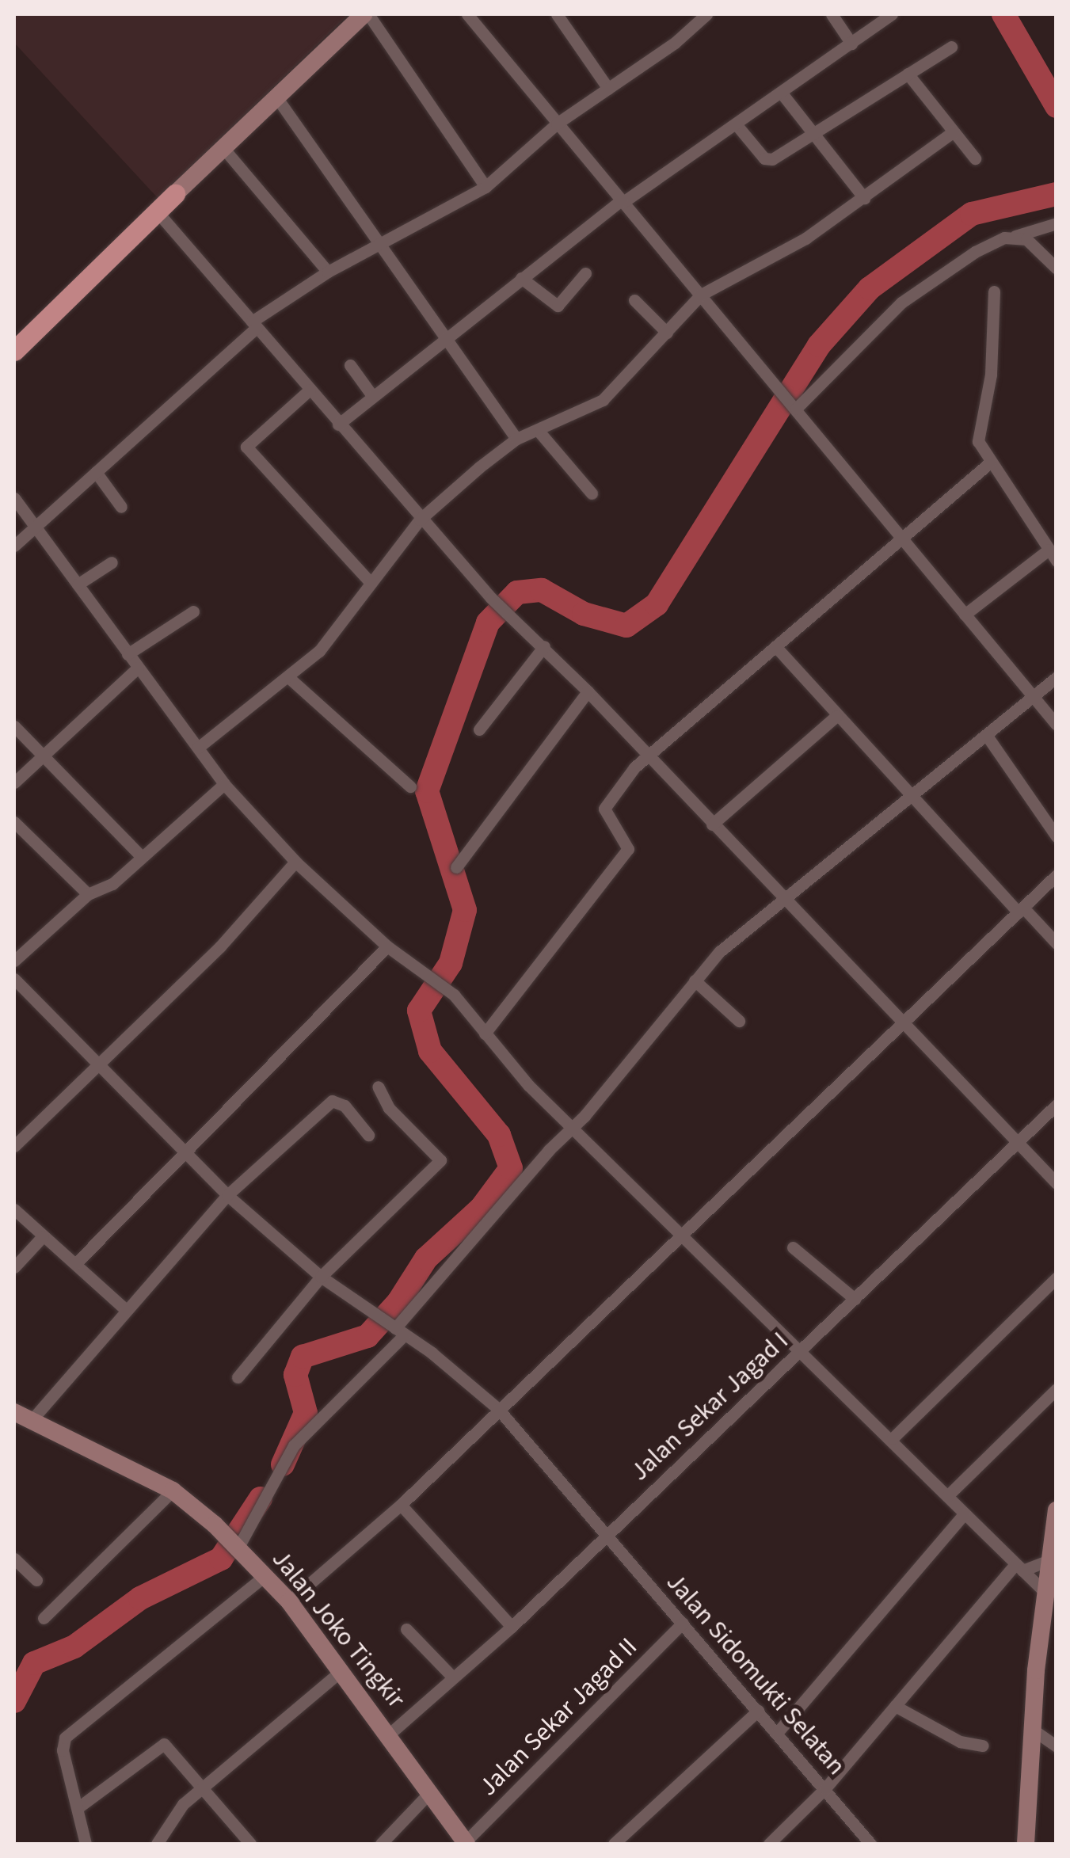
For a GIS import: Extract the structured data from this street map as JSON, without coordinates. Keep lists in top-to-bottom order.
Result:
{
  "streets": {
    "main road": ["Jalan Joko Tingkir"],
    "street": ["Jalan Sekar Jagad I", "Jalan Sidomukti Selatan", "Jalan Sekar Jagad II"]
  },
  "crossings": [
    ["Jalan Sekar Jagad I", "Jalan Joko Tingkir"],
    ["Jalan Sekar Jagad I", "Jalan Sidomukti Selatan"],
    ["Jalan Joko Tingkir", "Jalan Sekar Jagad II"],
    ["Jalan Sidomukti Selatan", "Jalan Sekar Jagad II"]
  ]
}
